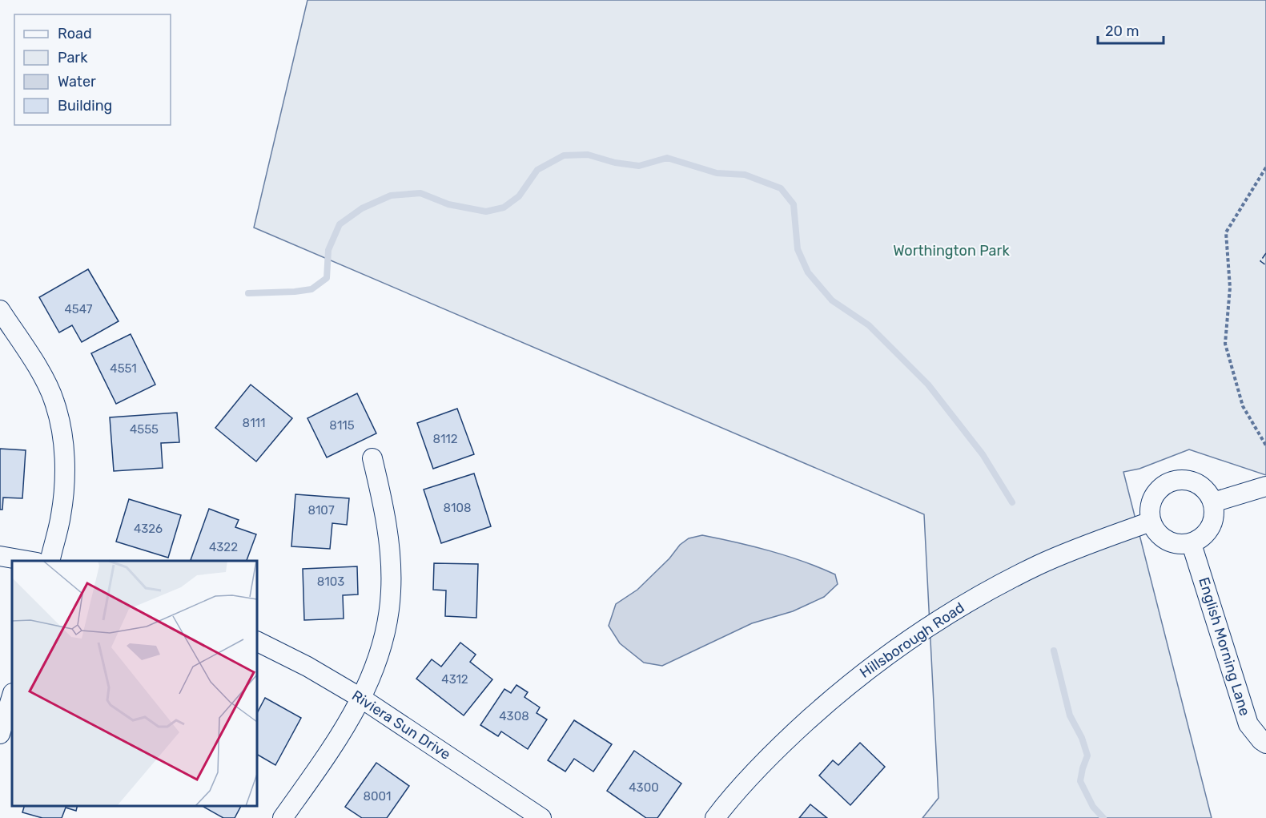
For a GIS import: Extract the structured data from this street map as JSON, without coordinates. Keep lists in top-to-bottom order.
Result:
{
  "streets": {
    "street": ["Hillsborough Road", "English Morning Lane", "Riviera Sun Drive"]
  },
  "crossings": [
    ["Hillsborough Road", "English Morning Lane"]
  ],
  "parks": ["Worthington Park"],
  "house_numbers": [
    "4547",
    "4551",
    "8111",
    "8115",
    "4555",
    "8112",
    "8108",
    "8107",
    "4326",
    "4322",
    "8103",
    "4312",
    "4308",
    "4300",
    "8001"
  ],
  "legend": [
    "Road",
    "Park",
    "Water",
    "Building"
  ],
  "scale_bar": "20 m"
}
